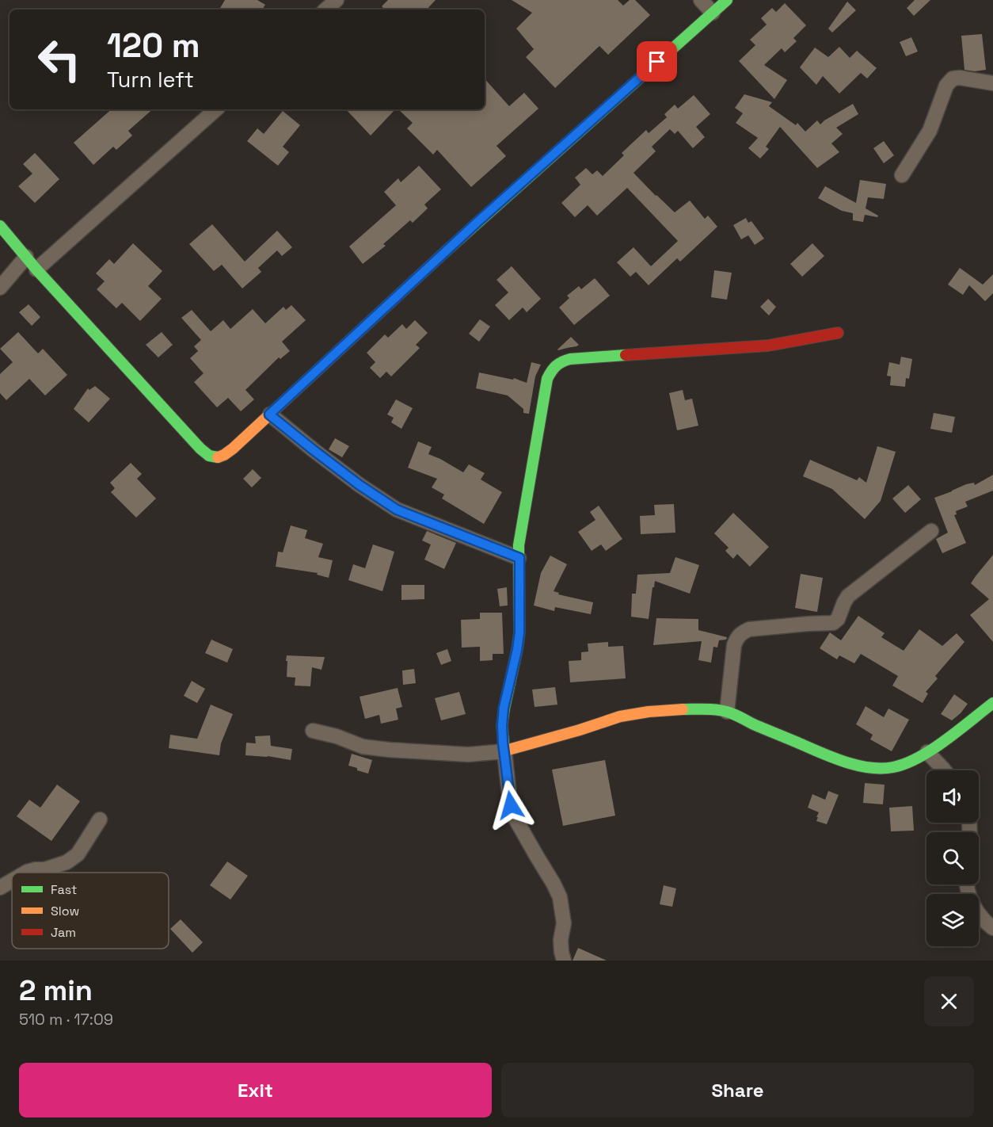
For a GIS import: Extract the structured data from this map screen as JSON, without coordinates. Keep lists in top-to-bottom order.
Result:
{
  "legend": ["Fast", "Slow", "Jam"],
  "page": {
    "turn": ["120 m", "Turn left"],
    "heading": ["2 min", "510 m · 17:09"],
    "buttons": ["Exit", "Share"]
  }
}
